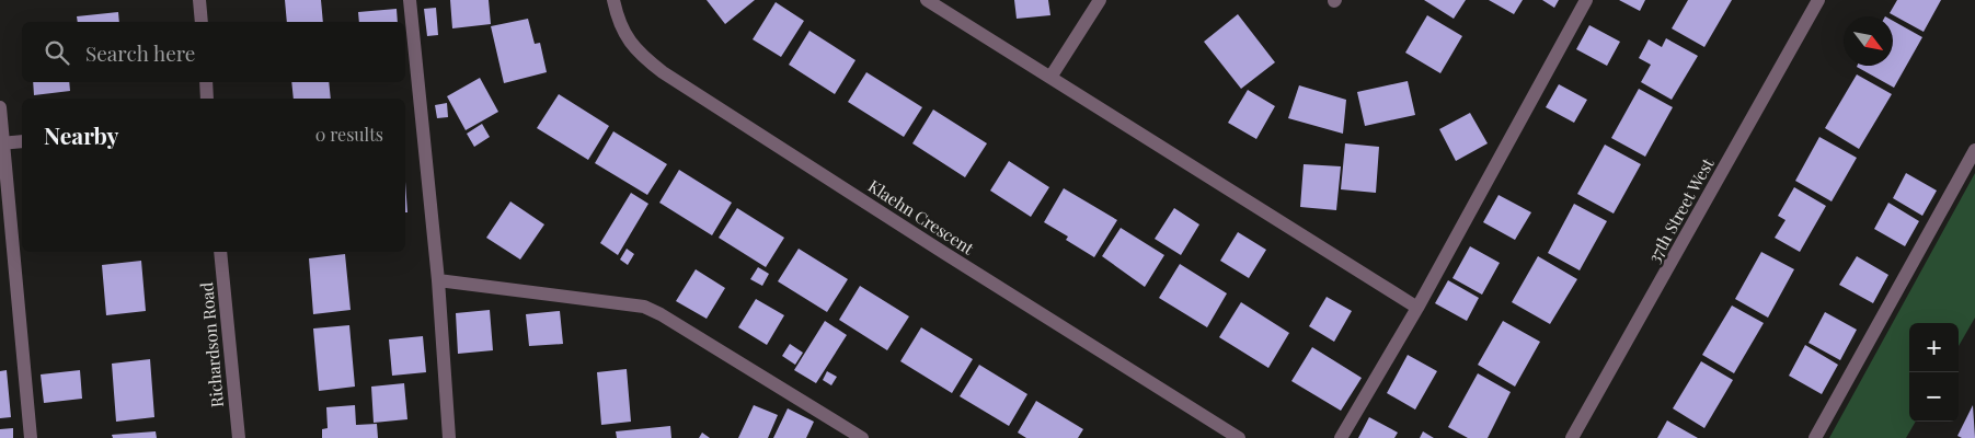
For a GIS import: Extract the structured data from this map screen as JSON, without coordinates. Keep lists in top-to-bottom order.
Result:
{
  "streets": {
    "street": ["37th Street West", "Klaehn Crescent", "Richardson Road"]
  },
  "north": "bottom right",
  "page": {
    "search": "Search here",
    "heading": ["Nearby", "0 results"],
    "map_buttons": ["+", "−"]
  }
}
